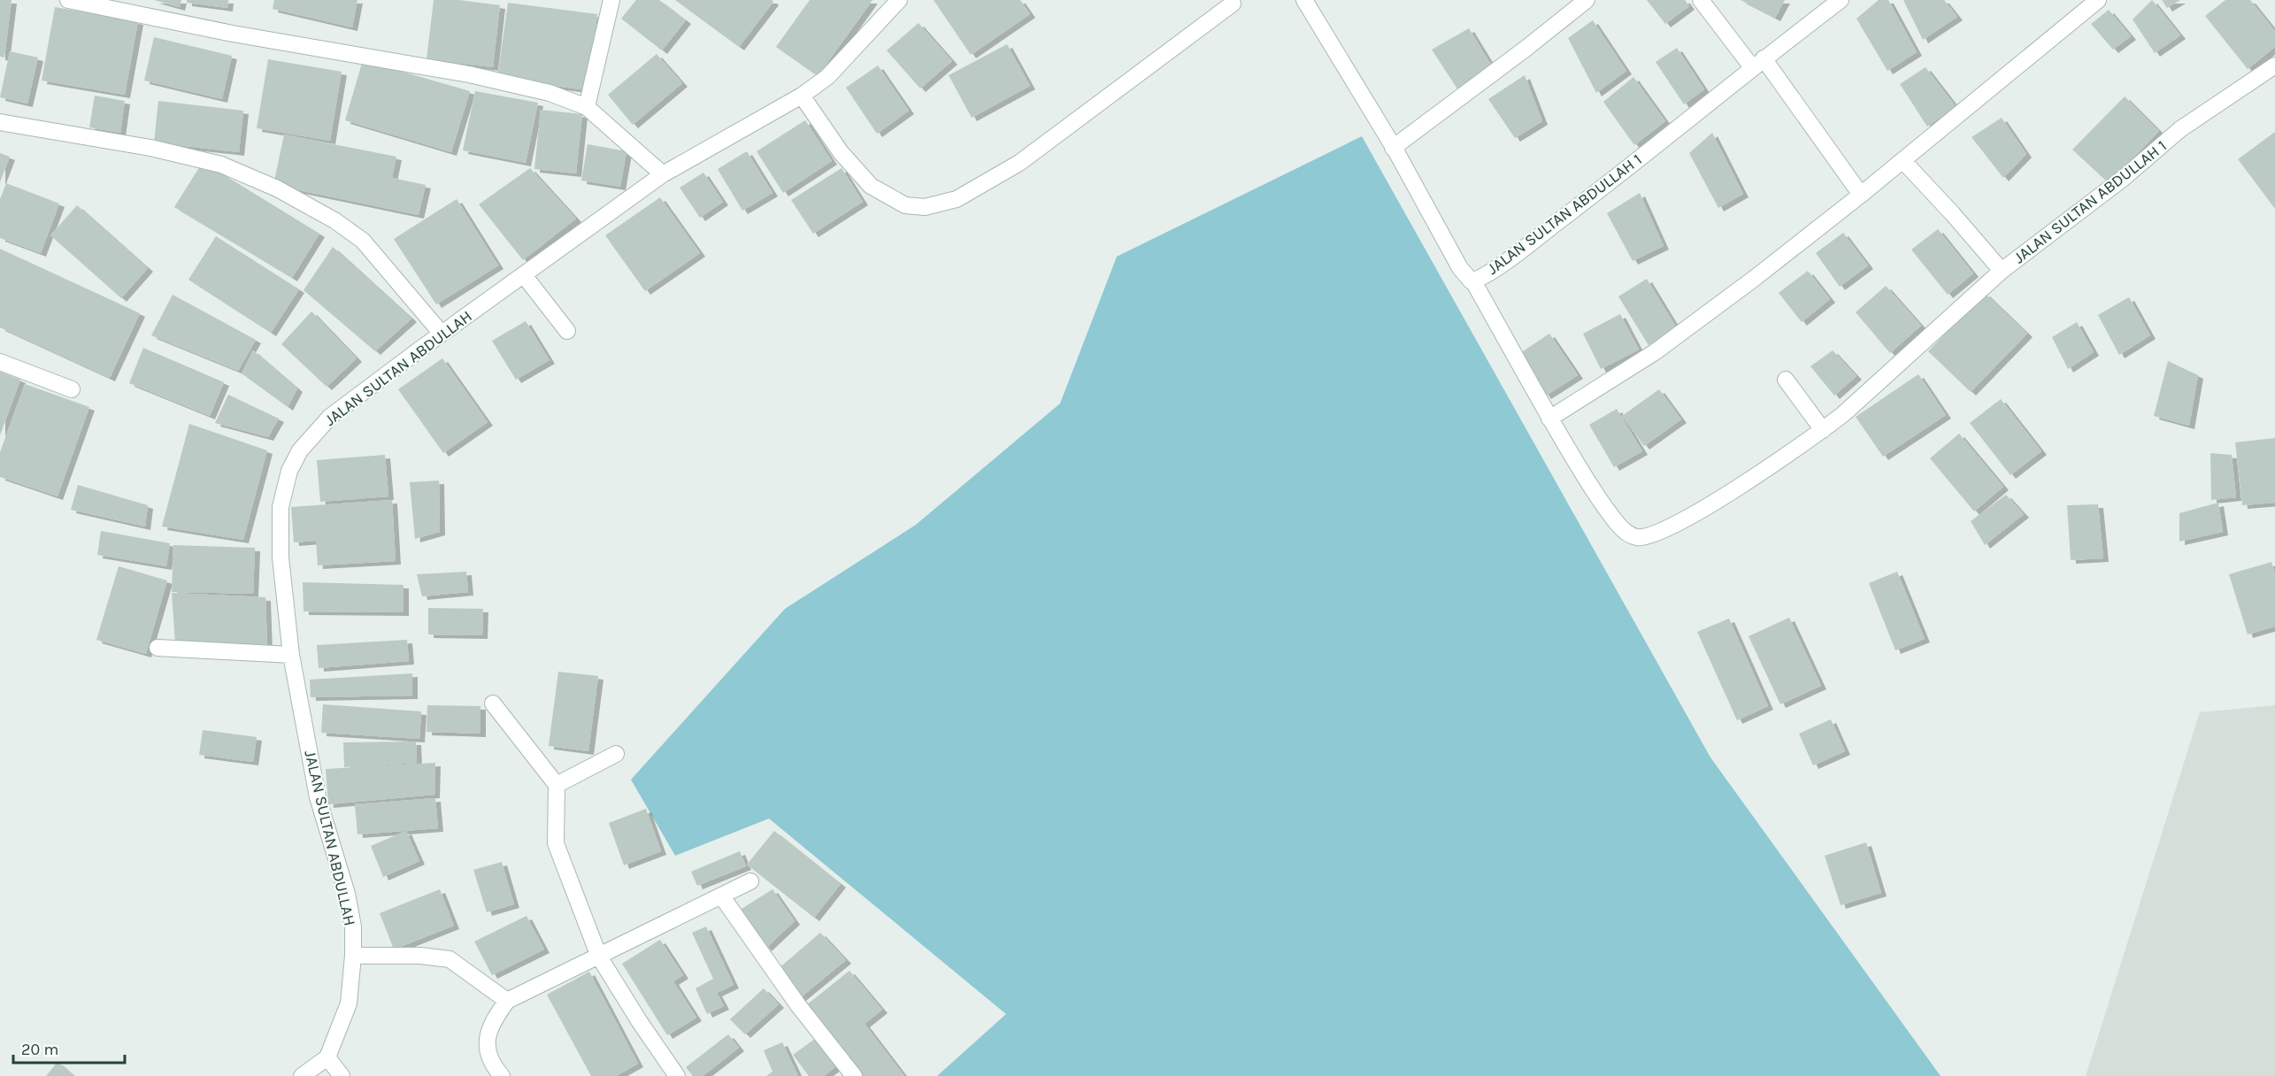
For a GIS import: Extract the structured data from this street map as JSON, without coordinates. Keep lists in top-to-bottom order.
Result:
{
  "streets": {
    "street": ["JALAN SULTAN ABDULLAH 1", "JALAN SULTAN ABDULLAH"]
  },
  "scale_bar": "20 m"
}
